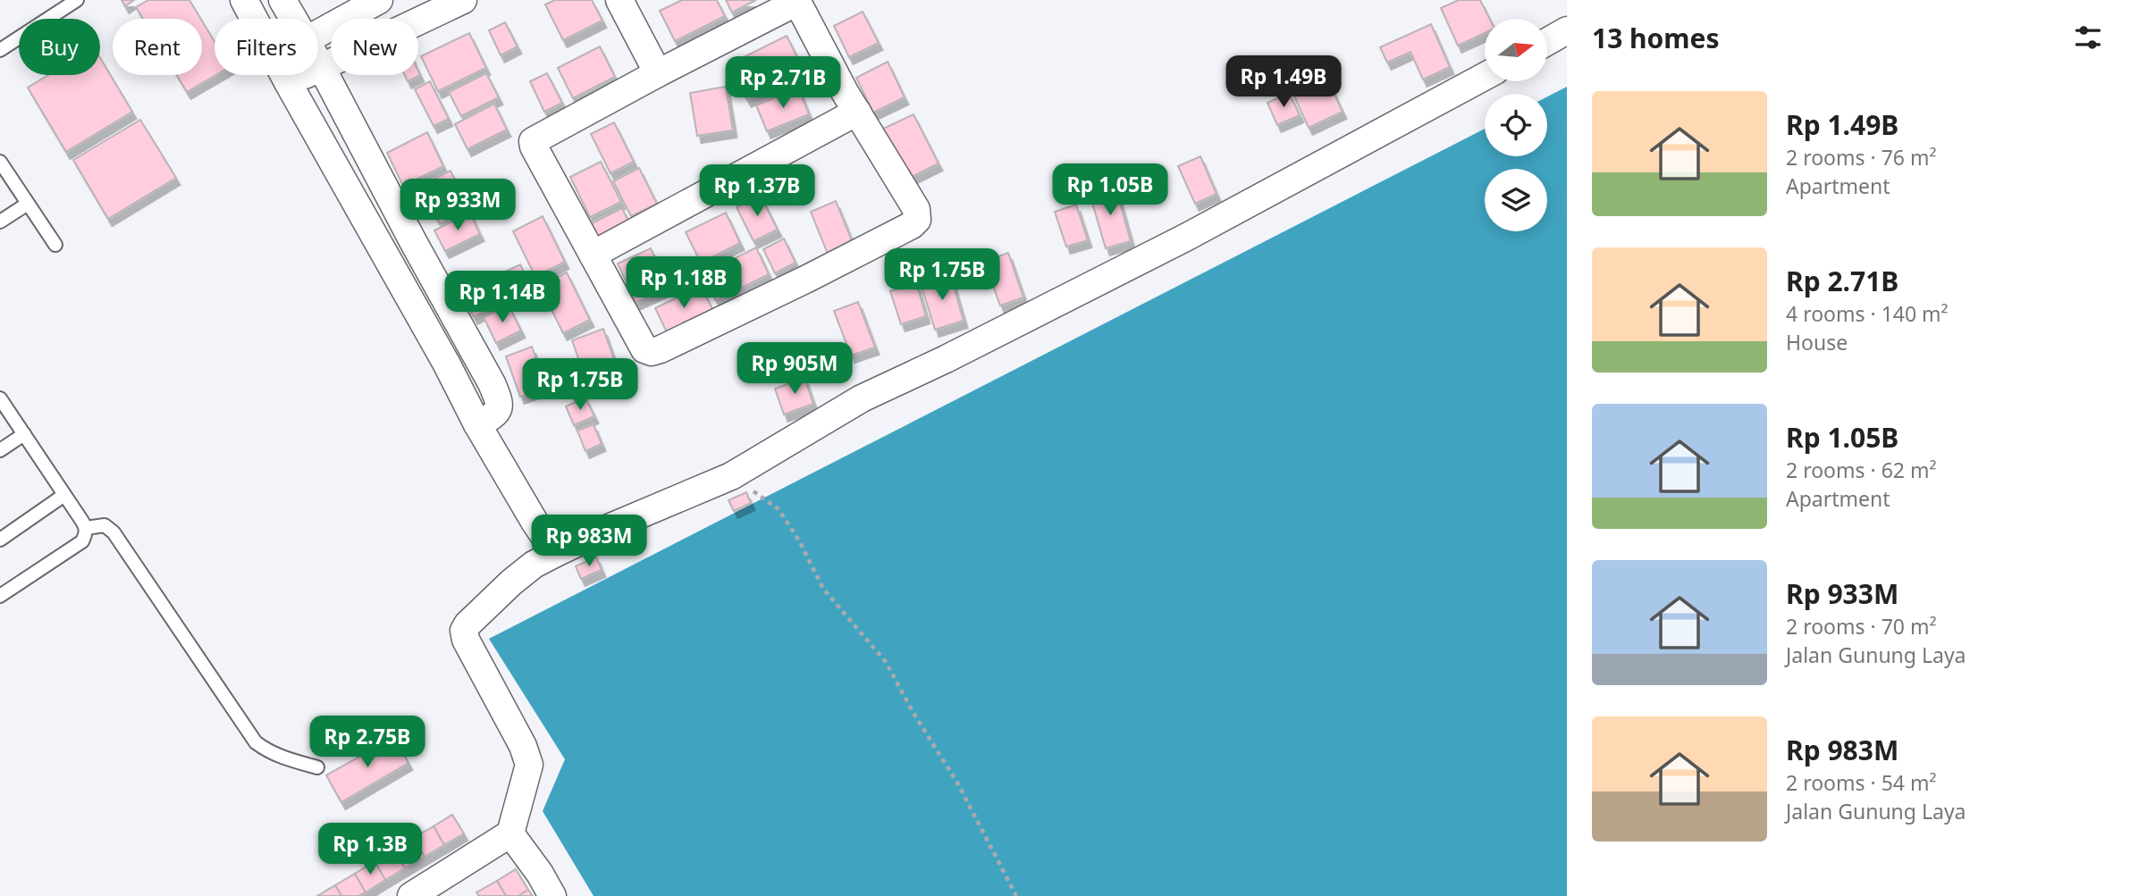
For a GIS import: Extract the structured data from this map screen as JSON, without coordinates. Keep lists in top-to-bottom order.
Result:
{
  "north": "right",
  "page": {
    "heading": "13 homes",
    "chip": [
      "Buy",
      "Rent",
      "Filters",
      "New"
    ],
    "price": [
      "Rp 1.49B",
      "Rp 2.71B",
      "Rp 1.05B",
      "Rp 1.37B",
      "Rp 933M",
      "Rp 1.75B",
      "Rp 1.18B",
      "Rp 1.14B",
      "Rp 905M",
      "Rp 1.75B",
      "Rp 983M",
      "Rp 2.75B",
      "Rp 1.3B"
    ],
    "list": [
      {
        "name": "Rp 1.49B",
        "note": "2 rooms · 76 m² · Apartment"
      },
      {
        "name": "Rp 2.71B",
        "note": "4 rooms · 140 m² · House"
      },
      {
        "name": "Rp 1.05B",
        "note": "2 rooms · 62 m² · Apartment"
      },
      {
        "name": "Rp 933M",
        "note": "2 rooms · 70 m² · Jalan Gunung Laya"
      },
      {
        "name": "Rp 983M",
        "note": "2 rooms · 54 m² · Jalan Gunung Laya"
      }
    ]
  }
}
